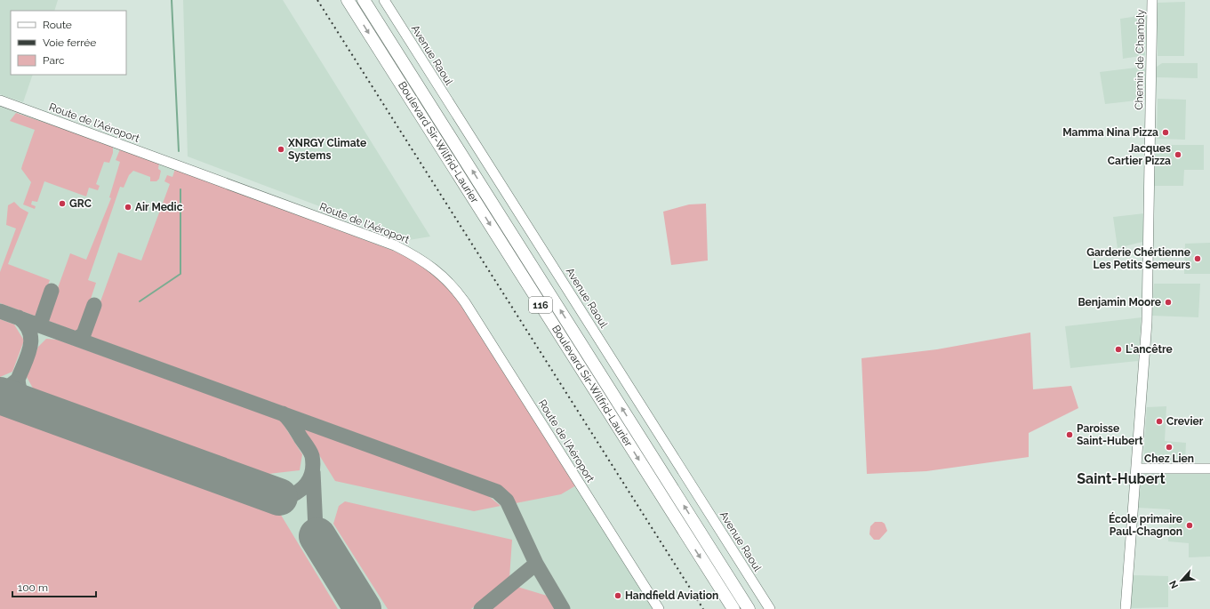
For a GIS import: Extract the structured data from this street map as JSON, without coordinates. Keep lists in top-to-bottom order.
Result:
{
  "streets": {
    "highway": ["Boulevard Sir-Wilfrid-Laurier", "116"],
    "street": ["Avenue Raoul", "Chemin de Chambly", "Route de l'Aéroport"]
  },
  "districts": ["Saint-Hubert"],
  "places": [
    "Mamma Nina Pizza",
    "XNRGY Climate Systems",
    "Jacques Cartier Pizza",
    "GRC",
    "Air Medic",
    "Garderie Chértienne Les Petits Semeurs",
    "Benjamin Moore",
    "L'ancêtre",
    "Crevier",
    "Paroisse Saint-Hubert",
    "Chez Lien",
    "École primaire Paul-Chagnon",
    "Handfield Aviation"
  ],
  "legend": ["Route", "Voie ferrée", "Parc"],
  "scale_bar": "100 m",
  "north": "bottom left"
}
